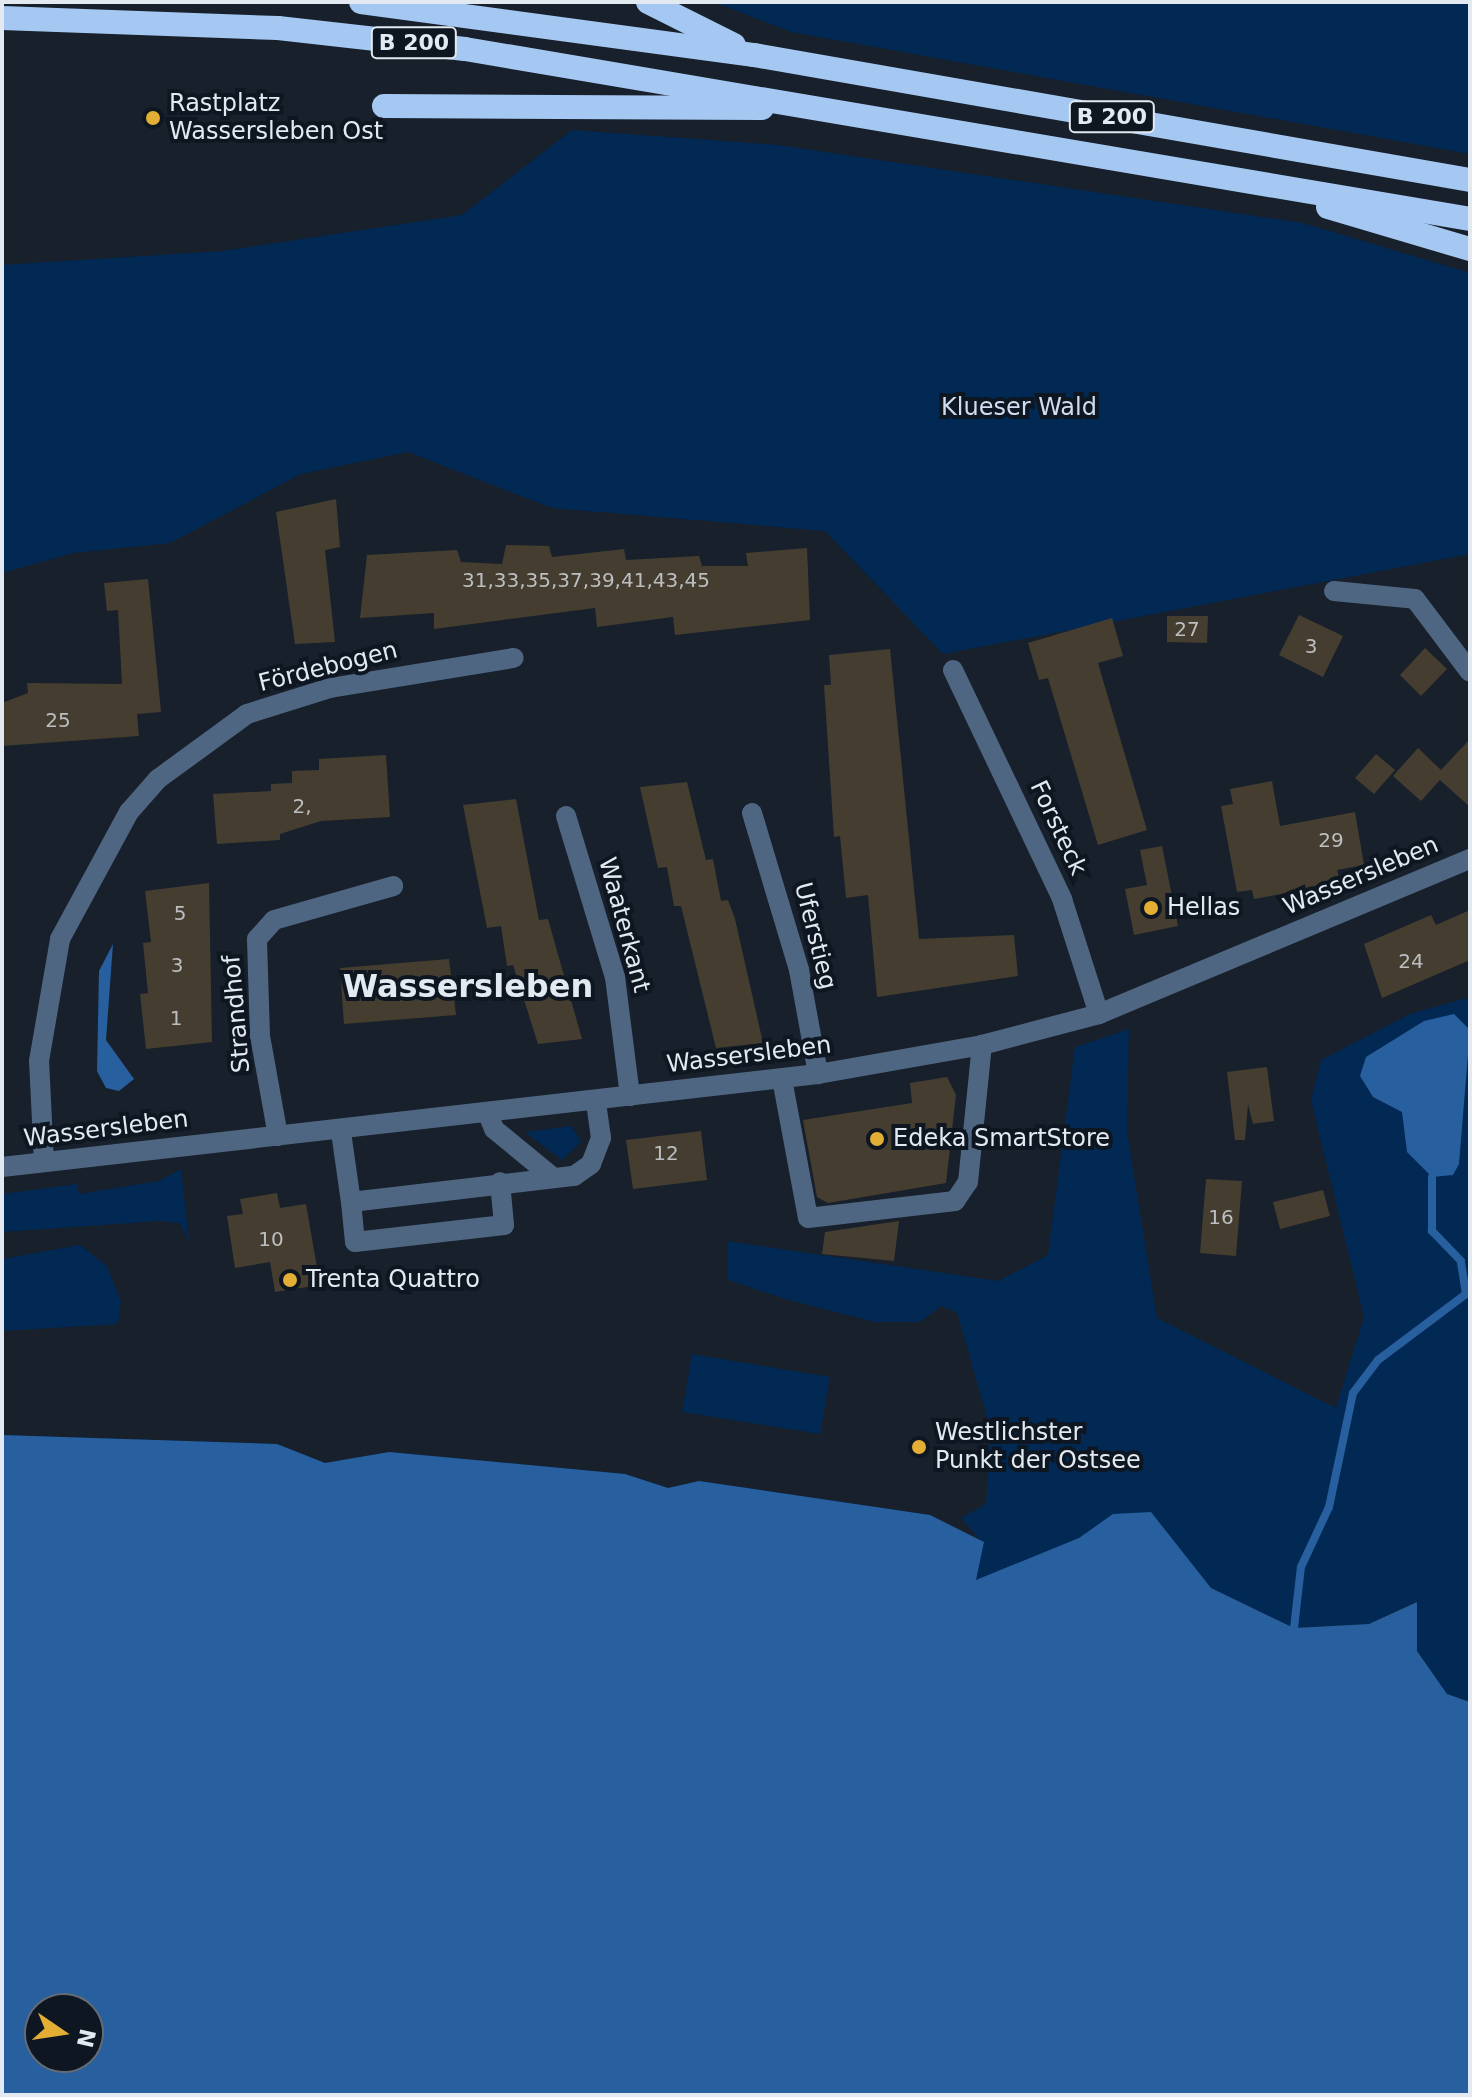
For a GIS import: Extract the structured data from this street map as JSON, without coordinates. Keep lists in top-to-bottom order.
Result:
{
  "streets": {
    "highway": ["B 200"],
    "street": [
      "Fördebogen",
      "Forsteck",
      "Wassersleben",
      "Waaterkant",
      "Uferstieg",
      "Strandhof"
    ]
  },
  "crossings": [
    ["Fördebogen", "Wassersleben"],
    ["Forsteck", "Wassersleben"],
    ["Wassersleben", "Waaterkant"],
    ["Wassersleben", "Uferstieg"],
    ["Wassersleben", "Strandhof"]
  ],
  "districts": ["Wassersleben"],
  "parks": ["Klueser Wald"],
  "places": [
    "Rastplatz Wassersleben Ost",
    "Hellas",
    "Edeka SmartStore",
    "Trenta Quattro",
    "Westlichster Punkt der Ostsee"
  ],
  "house_numbers": [
    "31,33,35,37,39,41,43,45",
    "27",
    "3",
    "25",
    "2,",
    "29",
    "5",
    "24",
    "3",
    "1",
    "12",
    "16",
    "10"
  ],
  "north": "right"
}
